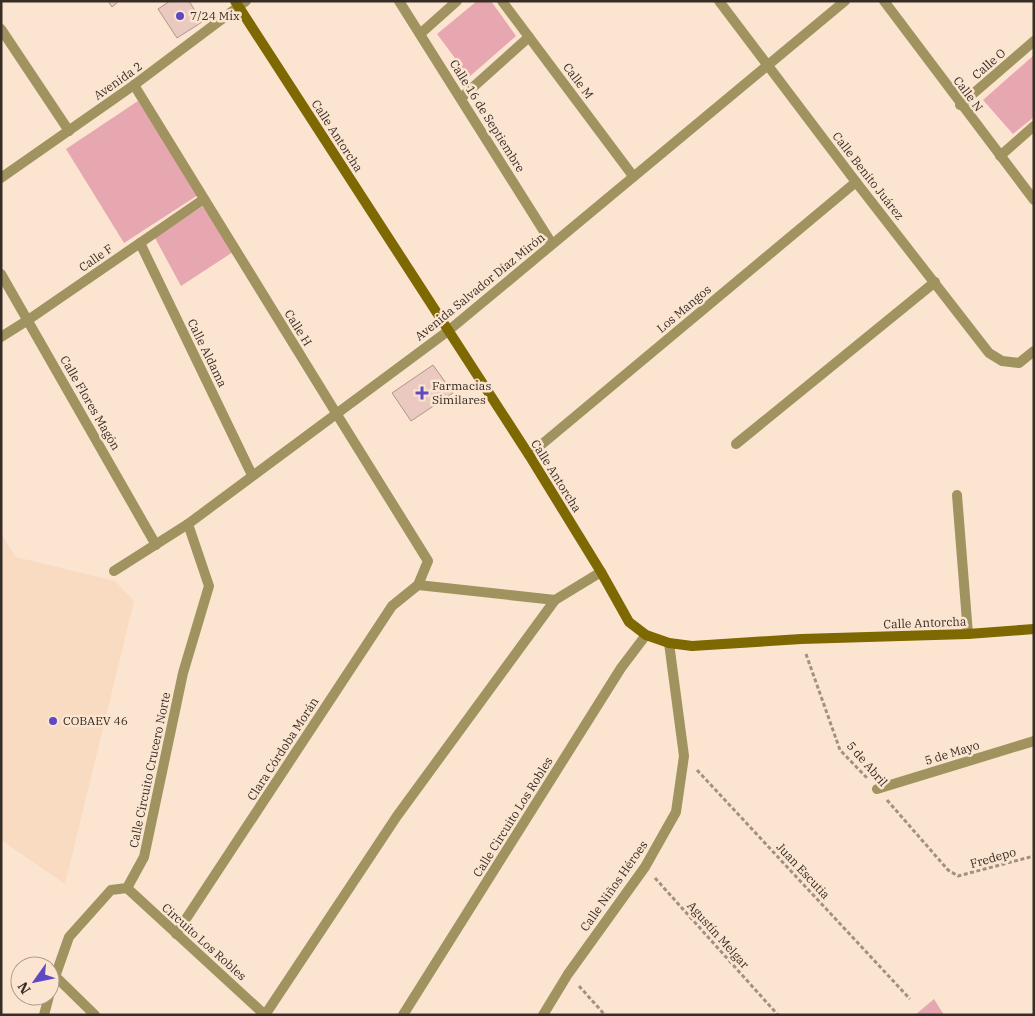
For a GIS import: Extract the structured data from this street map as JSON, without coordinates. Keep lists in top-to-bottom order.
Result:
{
  "streets": {
    "street": [
      "Calle O",
      "Avenida 2",
      "Calle M",
      "Calle N",
      "Calle 16 de Septiembre",
      "Calle Antorcha",
      "Calle Benito Juárez",
      "Calle F",
      "Avenida Salvador Díaz Mirón",
      "Los Mangos",
      "Calle H",
      "Calle Aldama",
      "Calle Flores Magón",
      "Clara Córdoba Morán",
      "5 de Mayo",
      "Calle Circuito Crucero Norte",
      "Calle Circuito Los Robles",
      "Calle Niños Héroes",
      "Circuito Los Robles"
    ],
    "path": [
      "5 de Abril",
      "Fredepo",
      "Juan Escutia",
      "Agustín Melgar"
    ]
  },
  "crossings": [
    ["Calle O", "Calle N"],
    ["Avenida 2", "Calle Antorcha"],
    ["Avenida 2", "Calle H"],
    ["Calle M", "Avenida Salvador Díaz Mirón"],
    ["Calle 16 de Septiembre", "Avenida Salvador Díaz Mirón"],
    ["Calle Antorcha", "Avenida Salvador Díaz Mirón"],
    ["Calle Antorcha", "Los Mangos"],
    ["Calle Antorcha", "5 de Abril"],
    ["Calle Antorcha", "Calle Circuito Los Robles"],
    ["Calle Antorcha", "Calle Niños Héroes"],
    ["Calle Benito Juárez", "Avenida Salvador Díaz Mirón"],
    ["Calle Benito Juárez", "Los Mangos"],
    ["Calle F", "Calle H"],
    ["Calle F", "Calle Aldama"],
    ["Calle F", "Calle Flores Magón"],
    ["Avenida Salvador Díaz Mirón", "Calle H"],
    ["Avenida Salvador Díaz Mirón", "Calle Aldama"],
    ["Avenida Salvador Díaz Mirón", "Calle Flores Magón"],
    ["Avenida Salvador Díaz Mirón", "Calle Circuito Crucero Norte"],
    ["Calle H", "Clara Córdoba Morán"],
    ["Clara Córdoba Morán", "Circuito Los Robles"],
    ["5 de Mayo", "5 de Abril"],
    ["5 de Abril", "Fredepo"],
    ["Calle Circuito Crucero Norte", "Circuito Los Robles"],
    ["Juan Escutia", "Calle Niños Héroes"],
    ["Calle Niños Héroes", "Agustín Melgar"]
  ],
  "places": {
    "other": ["7/24 Mix", "COBAEV 46"],
    "health": ["Farmacias Similares"]
  },
  "north": "bottom left"
}
